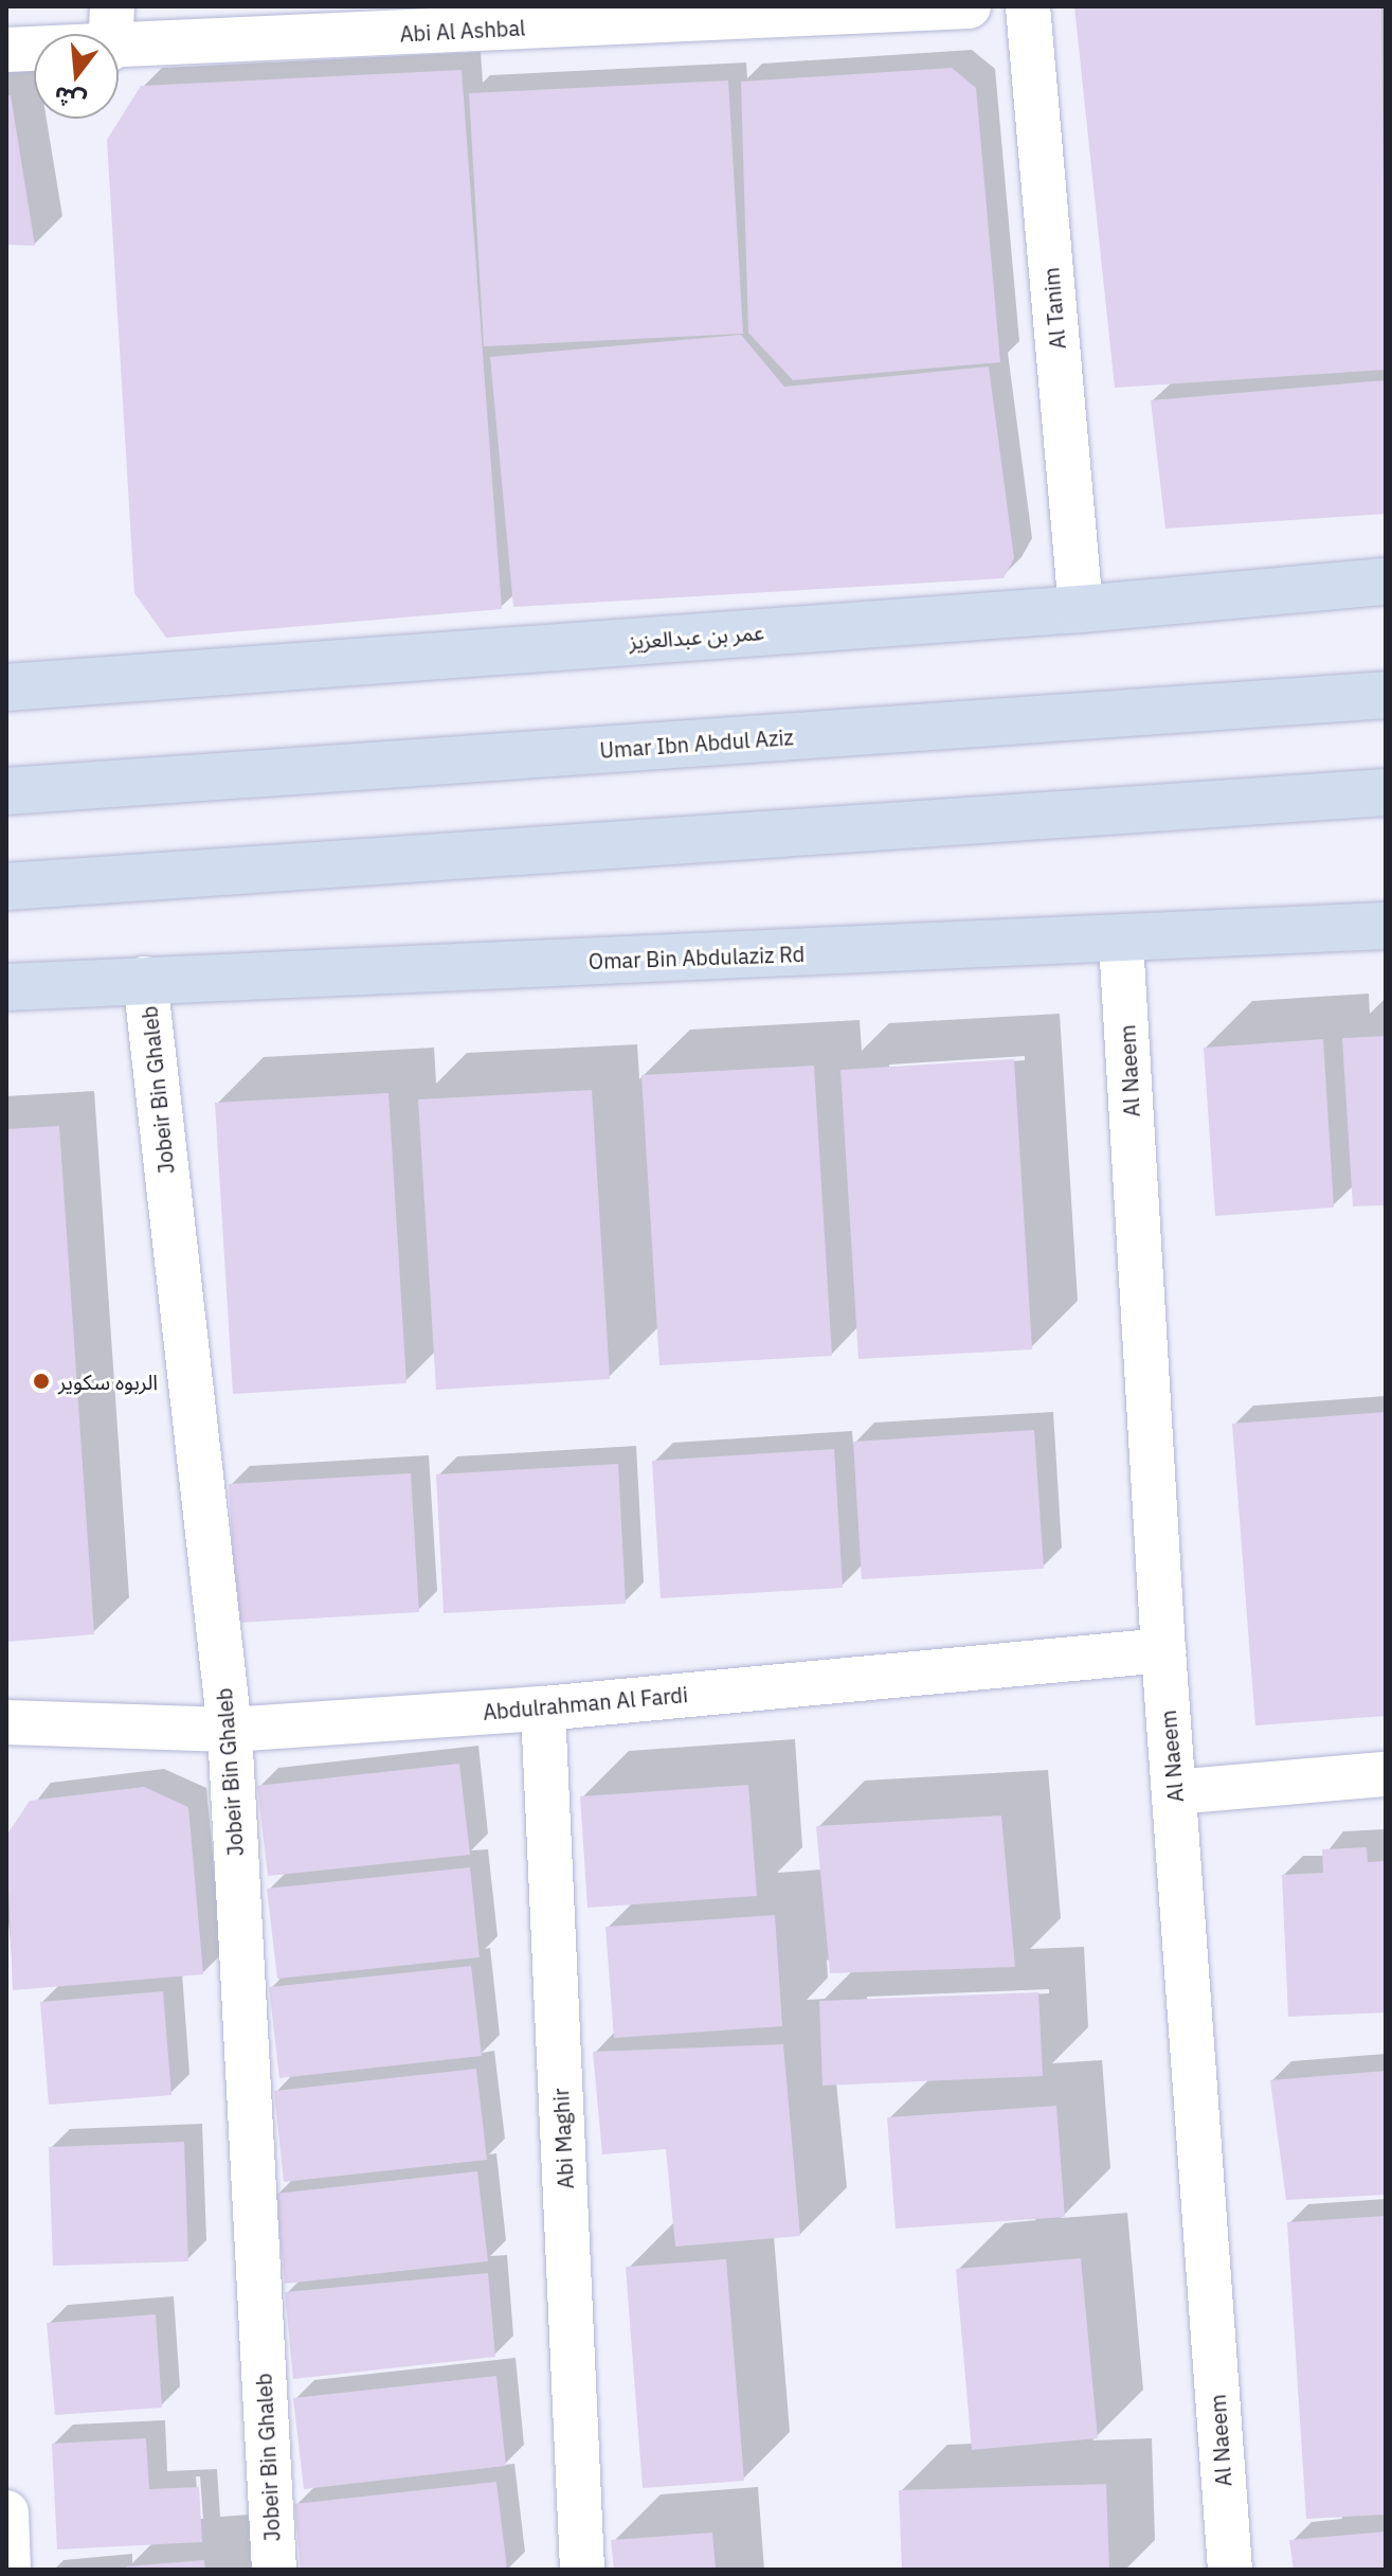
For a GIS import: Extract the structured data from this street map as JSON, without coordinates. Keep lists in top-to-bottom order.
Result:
{
  "streets": {
    "street": [
      "Abi Al Ashbal",
      "Al Tanim",
      "عمر بن عبدالعزيز",
      "Umar Ibn Abdul Aziz",
      "Omar Bin Abdulaziz Rd",
      "Al Naeem",
      "Jobeir Bin Ghaleb",
      "Abdulrahman Al Fardi",
      "Abi Maghir"
    ]
  },
  "crossings": [
    ["Al Tanim", "عمر بن عبدالعزيز"],
    ["Omar Bin Abdulaziz Rd", "Al Naeem"],
    ["Omar Bin Abdulaziz Rd", "Jobeir Bin Ghaleb"],
    ["Al Naeem", "Abdulrahman Al Fardi"],
    ["Jobeir Bin Ghaleb", "Abdulrahman Al Fardi"],
    ["Abdulrahman Al Fardi", "Abi Maghir"]
  ],
  "places": ["الربوه سكوير"],
  "north": "bottom"
}
